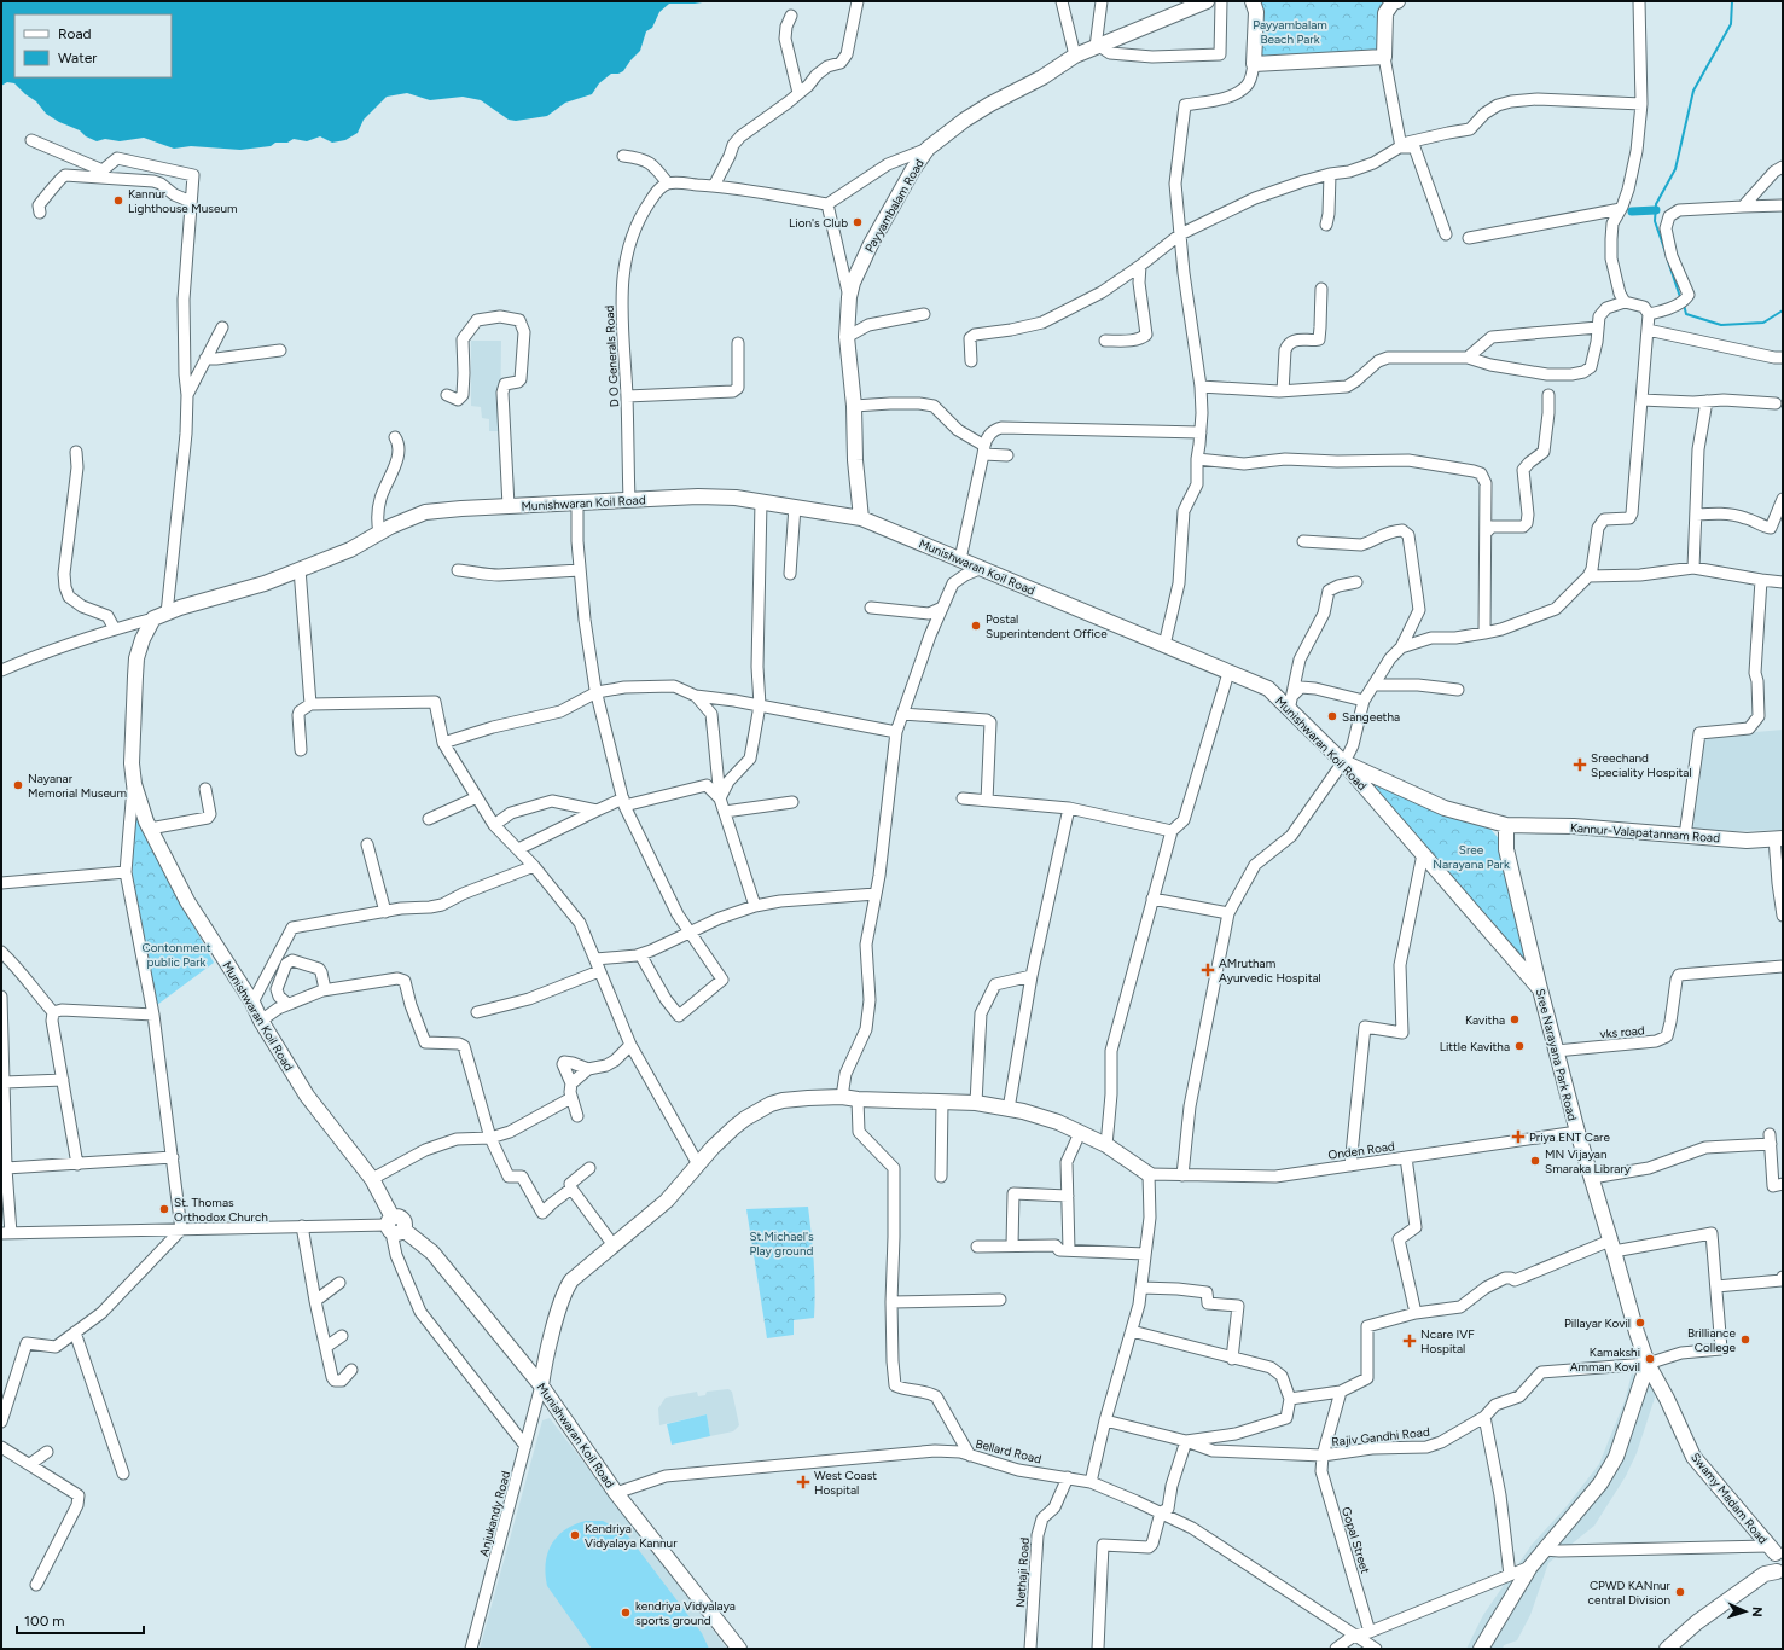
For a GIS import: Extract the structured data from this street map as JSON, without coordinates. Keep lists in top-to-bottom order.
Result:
{
  "streets": {
    "main road": [
      "Payyambalam Road",
      "Munishwaran Koil Road",
      "Kannur-Valapatannam Road",
      "Sree Narayana Park Road",
      "Swamy Madam Road"
    ],
    "street": [
      "D O Generals Road",
      "vks road",
      "Onden Road",
      "Rajiv Gandhi Road",
      "Bellard Road",
      "Anjukandy Road",
      "Gopal Street",
      "Nethaji Road"
    ]
  },
  "crossings": [
    ["Payyambalam Road", "Munishwaran Koil Road"],
    ["D O Generals Road", "Munishwaran Koil Road"],
    ["Munishwaran Koil Road", "Kannur-Valapatannam Road"],
    ["Munishwaran Koil Road", "Sree Narayana Park Road"],
    ["Munishwaran Koil Road", "Bellard Road"],
    ["Munishwaran Koil Road", "Anjukandy Road"],
    ["Kannur-Valapatannam Road", "Sree Narayana Park Road"],
    ["vks road", "Sree Narayana Park Road"],
    ["Sree Narayana Park Road", "Onden Road"],
    ["Sree Narayana Park Road", "Rajiv Gandhi Road"],
    ["Sree Narayana Park Road", "Swamy Madam Road"],
    ["Rajiv Gandhi Road", "Swamy Madam Road"],
    ["Rajiv Gandhi Road", "Gopal Street"],
    ["Bellard Road", "Nethaji Road"]
  ],
  "parks": [
    "Payyambalam Beach Park",
    "Sree Narayana Park",
    "Contonment public Park",
    "St.Michael's Play ground"
  ],
  "places": {
    "other": [
      "Kannur Lighthouse Museum",
      "Lion's Club",
      "Postal Superintendent Office",
      "Sangeetha",
      "Nayanar Memorial Museum",
      "Kavitha",
      "Little Kavitha",
      "MN Vijayan Smaraka Library",
      "St. Thomas Orthodox Church",
      "Pillayar Kovil",
      "Brilliance College",
      "Kamakshi Amman Kovil",
      "Kendriya Vidyalaya Kannur",
      "CPWD KANnur central Division",
      "kendriya Vidyalaya sports ground"
    ],
    "health": [
      "Sreechand Speciality Hospital",
      "AMrutham Ayurvedic Hospital",
      "Priya ENT Care",
      "Ncare IVF Hospital",
      "West Coast Hospital"
    ]
  },
  "legend": ["Road", "Water"],
  "scale_bar": "100 m",
  "north": "right"
}
